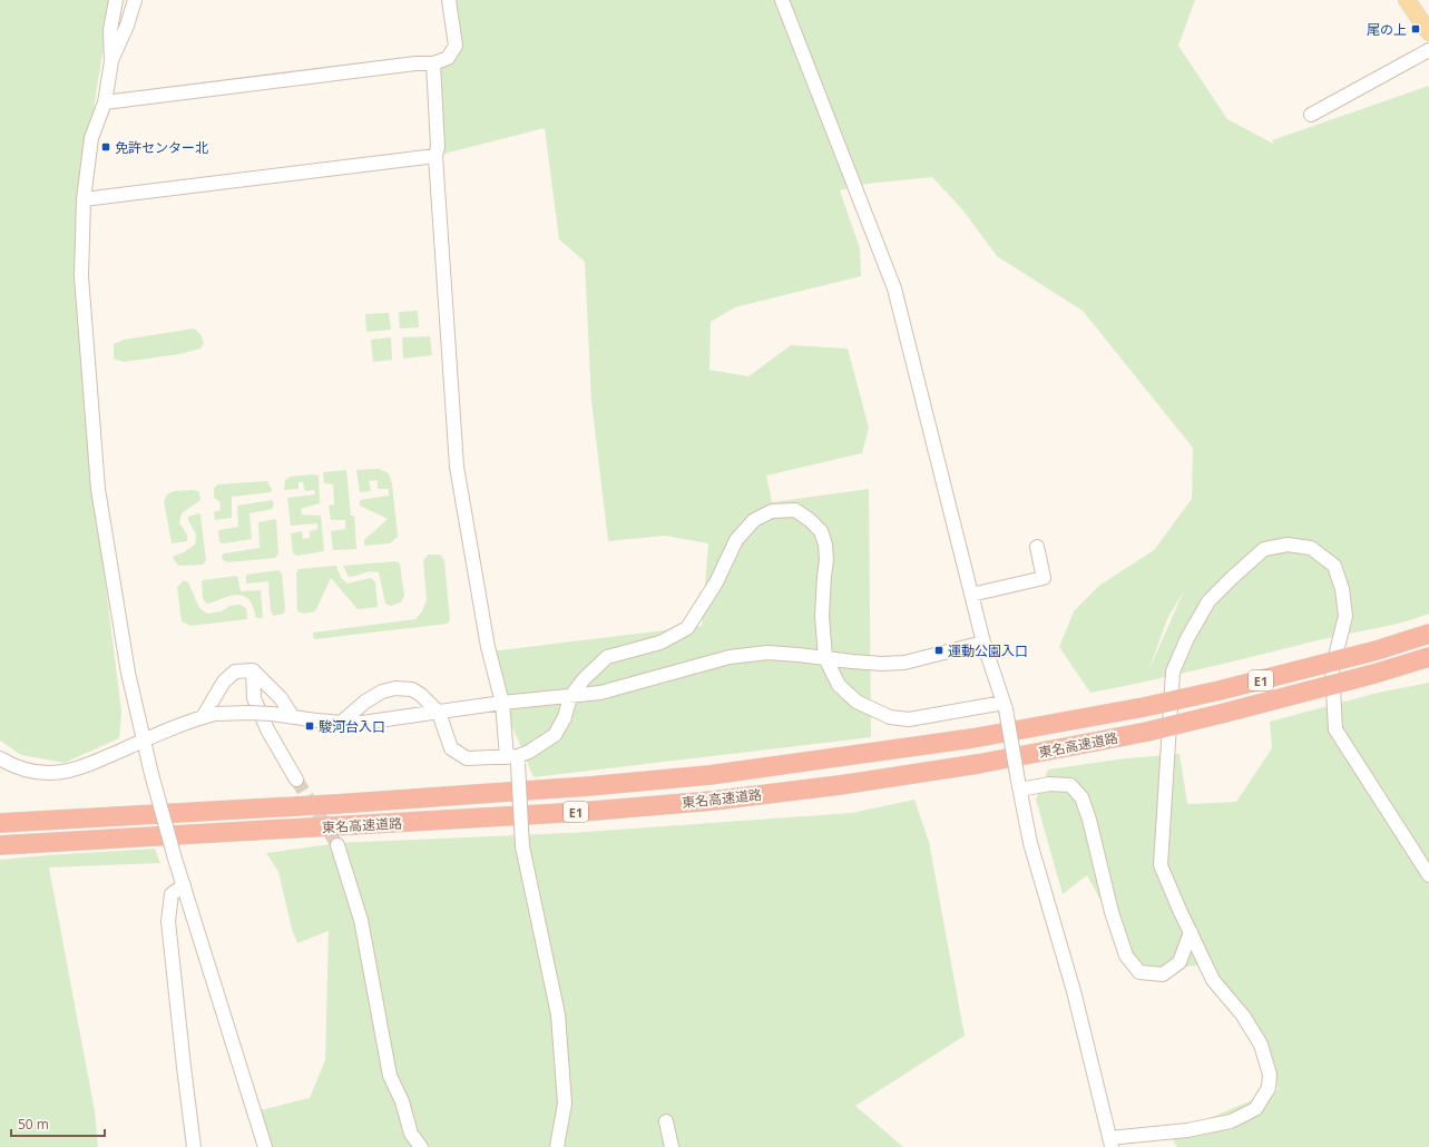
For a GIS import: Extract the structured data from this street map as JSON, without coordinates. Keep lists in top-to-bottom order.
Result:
{
  "streets": {
    "highway": ["E1", "東名高速道路"]
  },
  "places": {
    "transit": [
      "尾の上",
      "免許センター北",
      "運動公園入口",
      "駿河台入口"
    ]
  },
  "scale_bar": "50 m"
}
